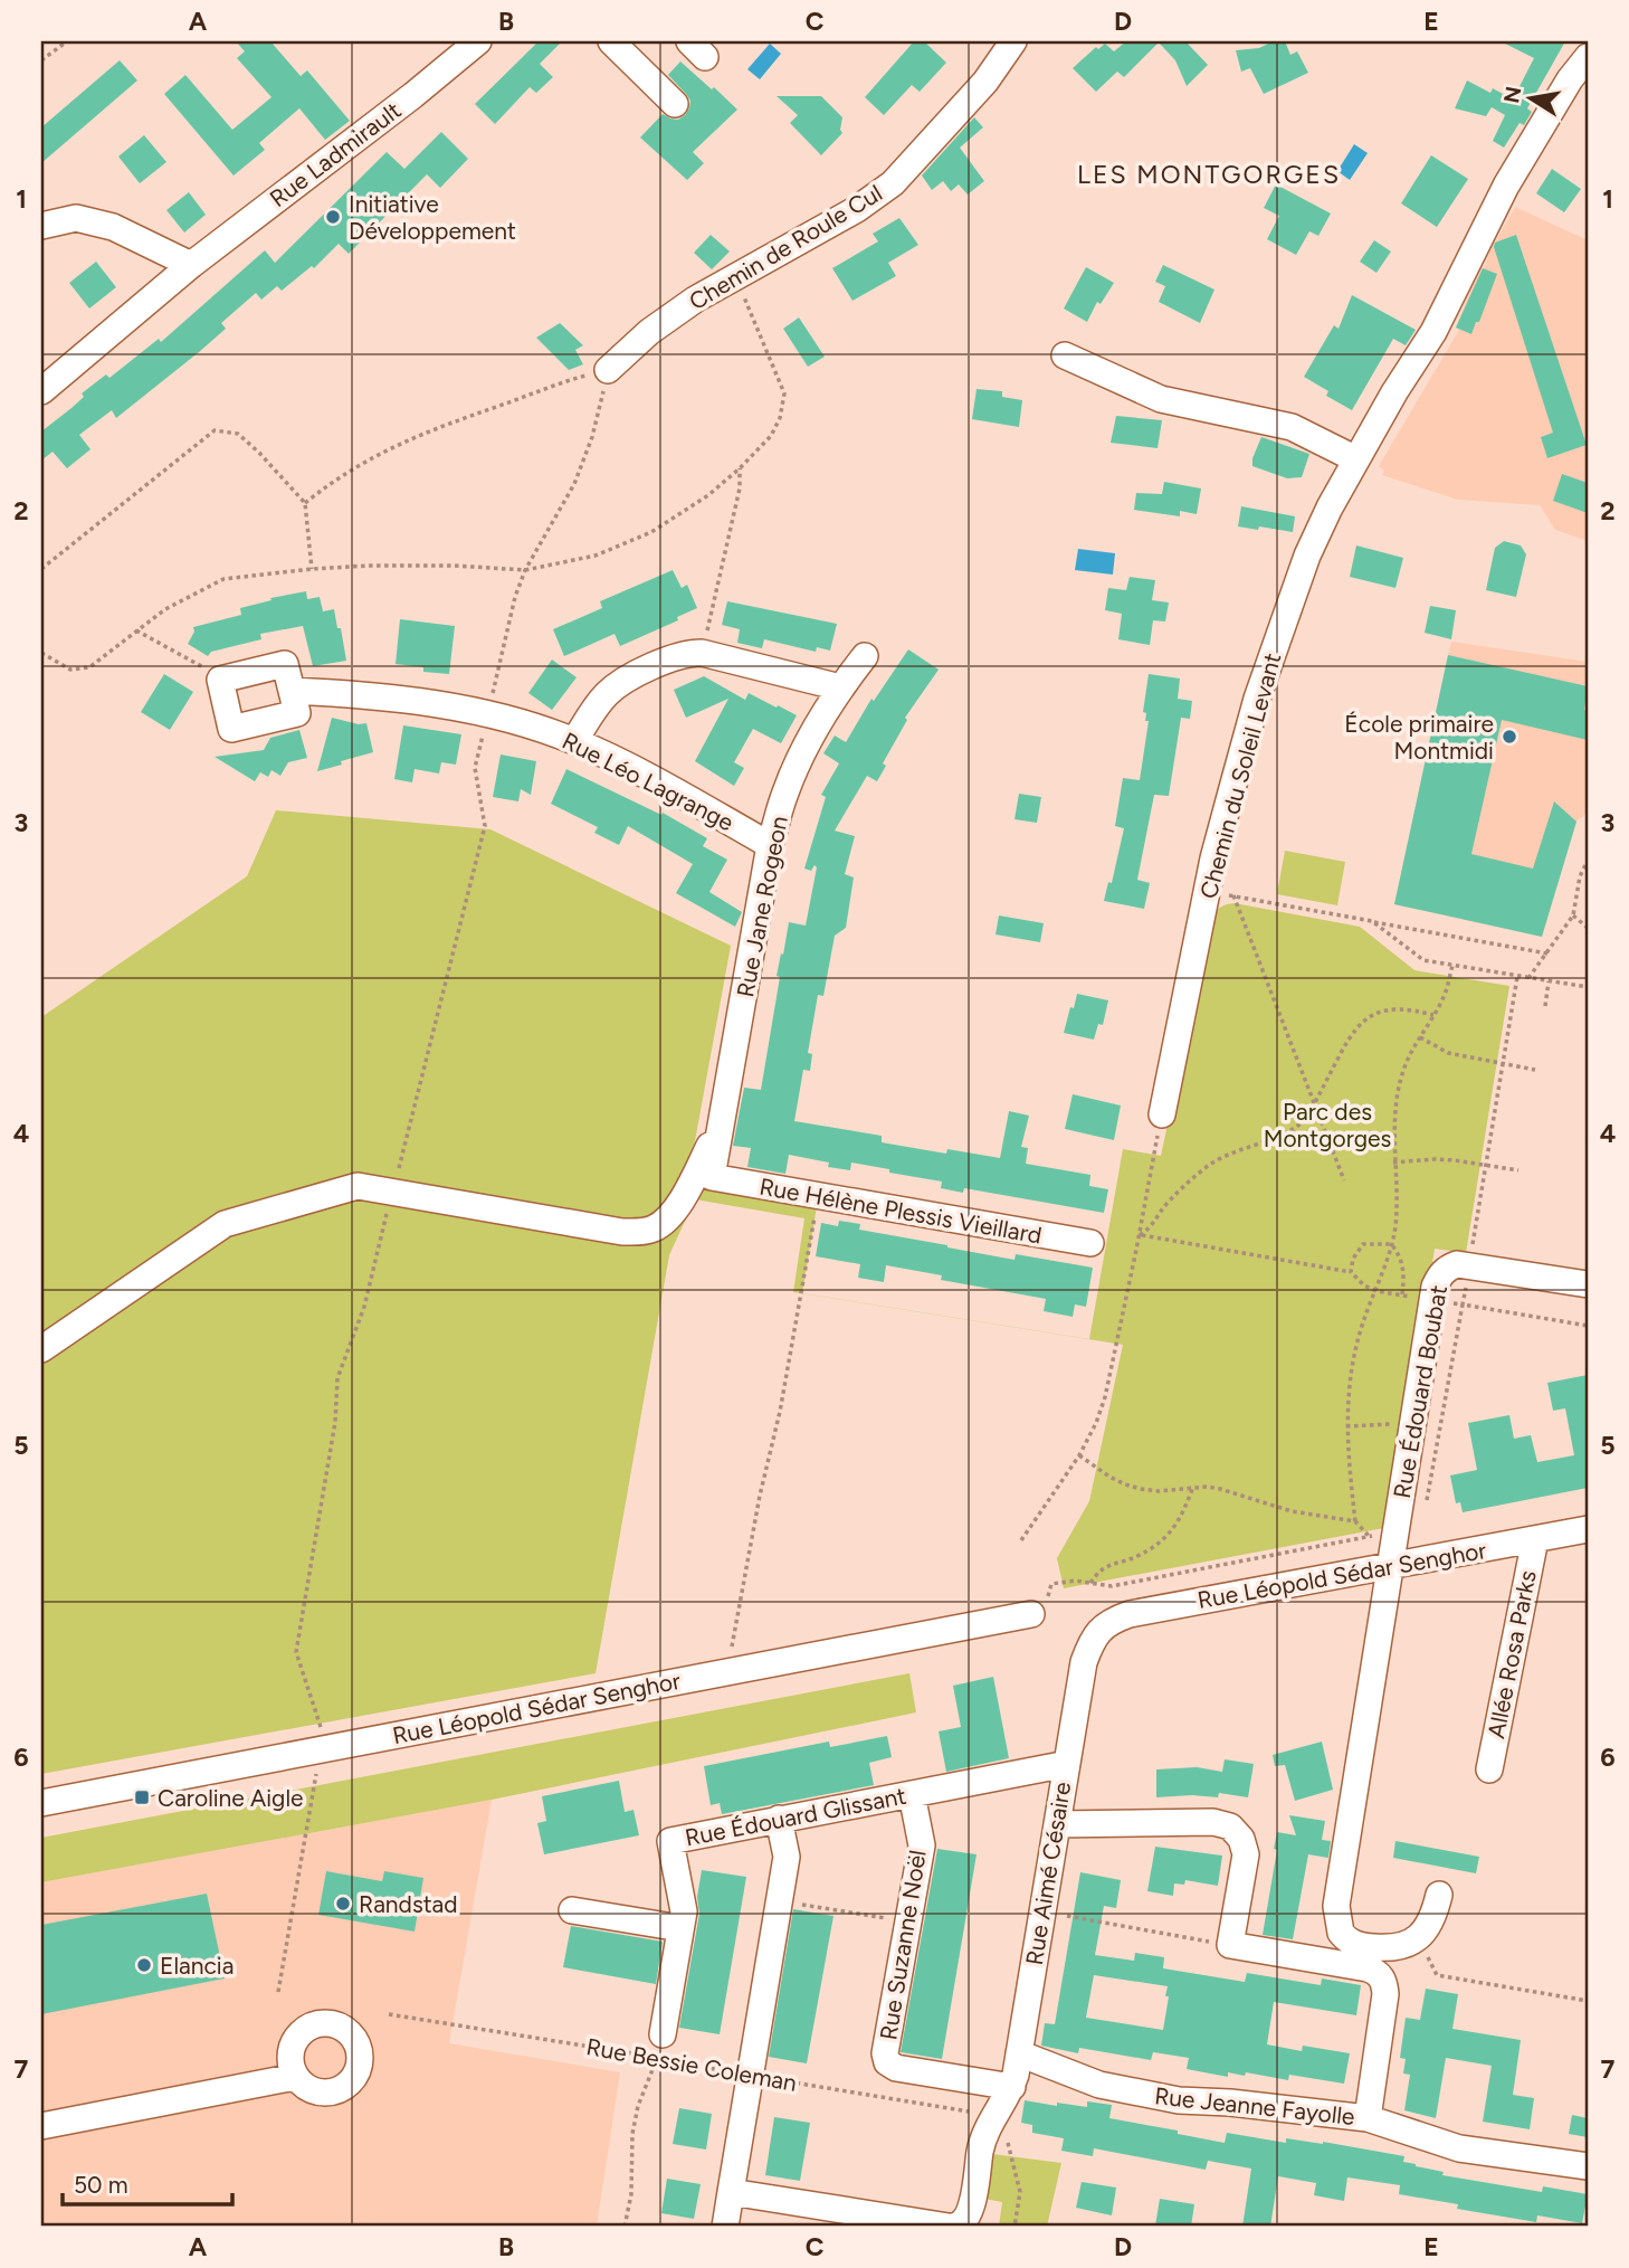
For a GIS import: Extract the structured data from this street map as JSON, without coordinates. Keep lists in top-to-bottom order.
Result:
{
  "streets": {
    "street": [
      "Rue Ladmirault",
      "Chemin de Roule Cul",
      "Chemin du Soleil Levant",
      "Rue Léo Lagrange",
      "Rue Jane Rogeon",
      "Rue Hélène Plessis Vieillard",
      "Rue Édouard Boubat",
      "Rue Léopold Sédar Senghor",
      "Allée Rosa Parks",
      "Rue Édouard Glissant",
      "Rue Aimé Césaire",
      "Rue Suzanne Noël",
      "Rue Jeanne Fayolle"
    ],
    "path": ["Rue Bessie Coleman"]
  },
  "crossings": [
    ["Rue Léo Lagrange", "Rue Jane Rogeon"],
    ["Rue Jane Rogeon", "Rue Hélène Plessis Vieillard"],
    ["Rue Édouard Boubat", "Rue Léopold Sédar Senghor"],
    ["Rue Léopold Sédar Senghor", "Allée Rosa Parks"],
    ["Rue Léopold Sédar Senghor", "Rue Aimé Césaire"],
    ["Rue Édouard Glissant", "Rue Aimé Césaire"],
    ["Rue Édouard Glissant", "Rue Suzanne Noël"],
    ["Rue Édouard Glissant", "Rue Bessie Coleman"],
    ["Rue Aimé Césaire", "Rue Suzanne Noël"],
    ["Rue Aimé Césaire", "Rue Bessie Coleman"],
    ["Rue Aimé Césaire", "Rue Jeanne Fayolle"]
  ],
  "districts": ["LES MONTGORGES"],
  "parks": ["Parc des Montgorges"],
  "places": {
    "other": [
      "Initiative Développement",
      "École primaire Montmidi",
      "Randstad",
      "Elancia"
    ],
    "transit": ["Caroline Aigle"]
  },
  "scale_bar": "50 m",
  "north": "left",
  "grid": {
    "columns": [
      "A",
      "B",
      "C",
      "D",
      "E"
    ],
    "rows": [
      "1",
      "2",
      "3",
      "4",
      "5",
      "6",
      "7"
    ]
  }
}
